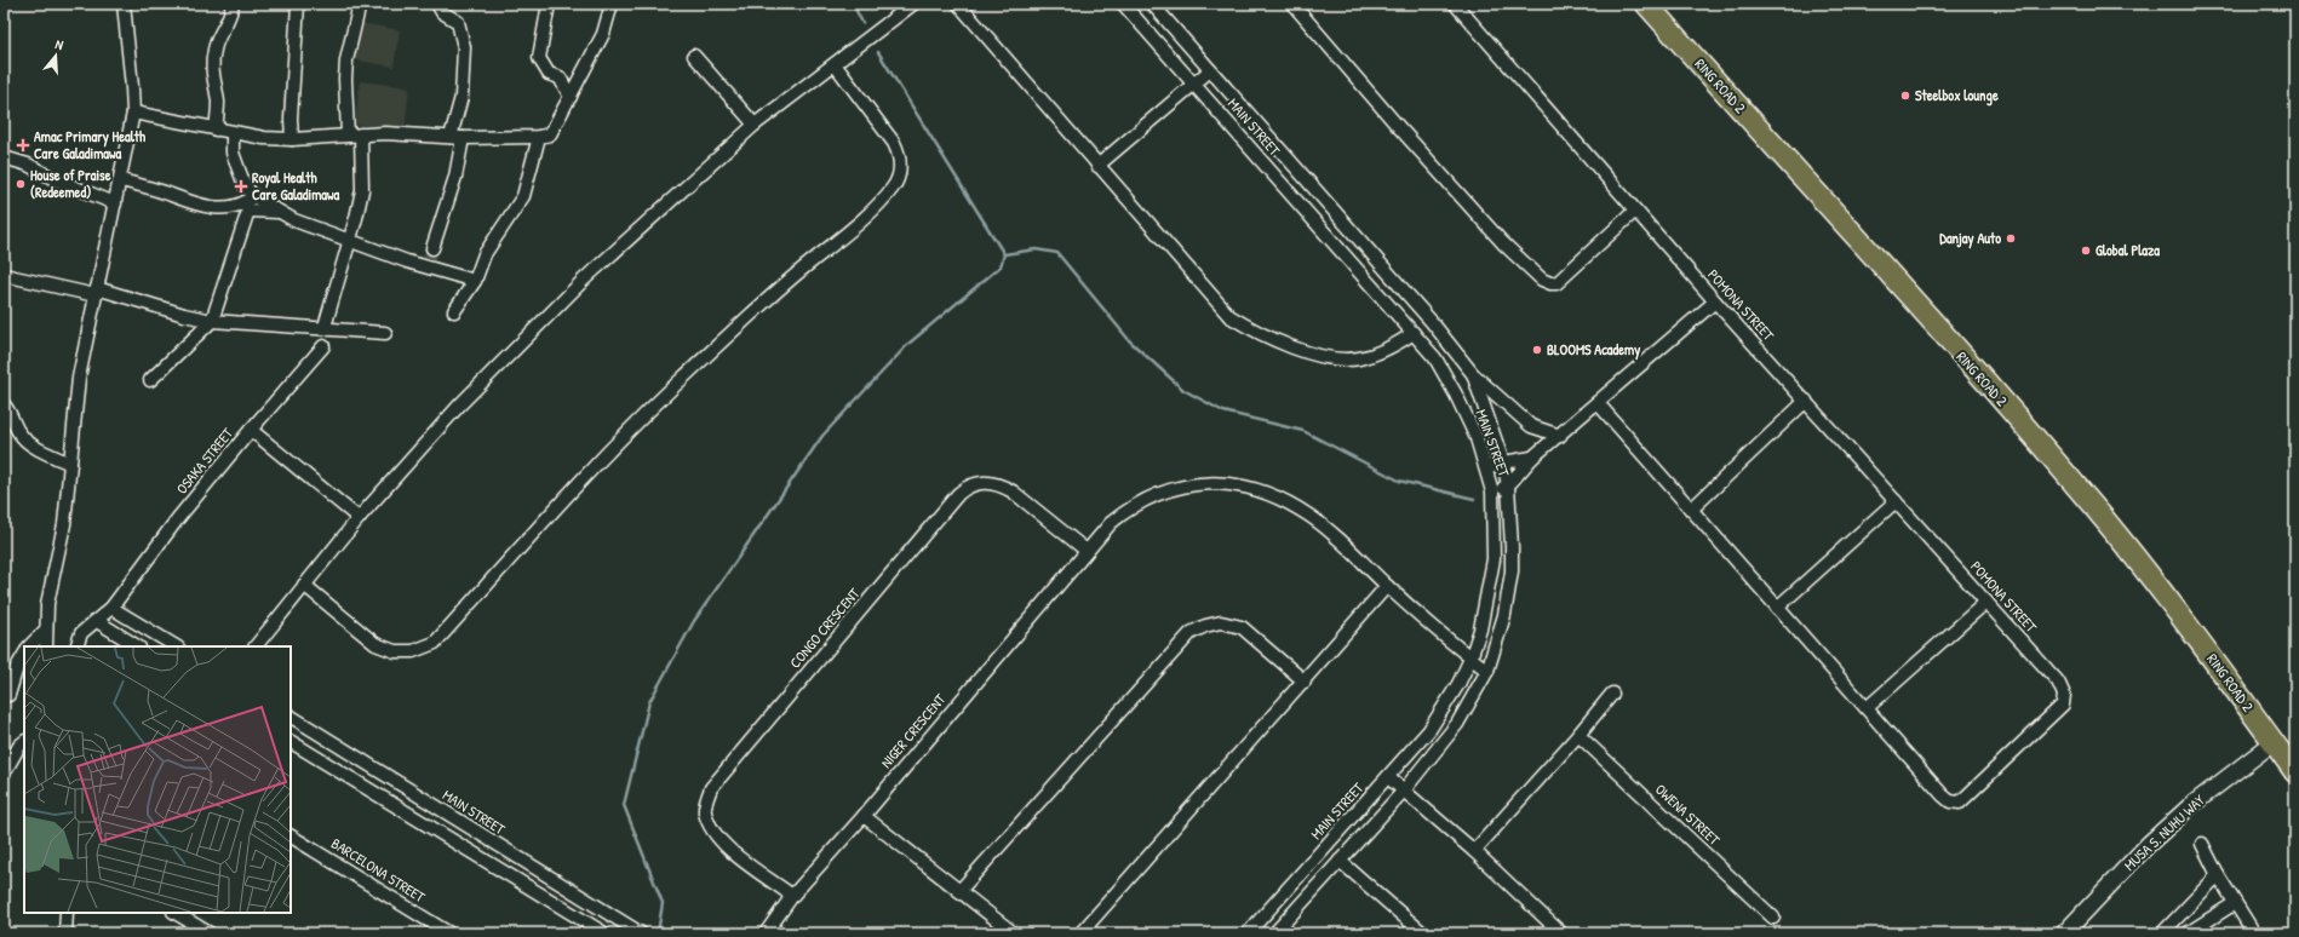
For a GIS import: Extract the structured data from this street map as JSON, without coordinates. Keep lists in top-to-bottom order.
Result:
{
  "streets": {
    "main road": ["RING ROAD 2"],
    "street": [
      "MAIN STREET",
      "POMONA STREET",
      "OSAKA STREET",
      "CONGO CRESCENT",
      "NIGER CRESCENT",
      "OWENA STREET",
      "MUSA S. NUHU WAY",
      "BARCELONA STREET"
    ]
  },
  "crossings": [
    ["RING ROAD 2", "MUSA S. NUHU WAY"],
    ["MAIN STREET", "NIGER CRESCENT"],
    ["CONGO CRESCENT", "NIGER CRESCENT"]
  ],
  "places": {
    "other": [
      "Steelbox lounge",
      "House of Praise (Redeemed)",
      "Danjay Auto",
      "Global Plaza",
      "BLOOMS Academy"
    ],
    "health": ["Amac Primary Health Care Galadimawa", "Royal Health Care Galadimawa"]
  },
  "north": "top"
}
